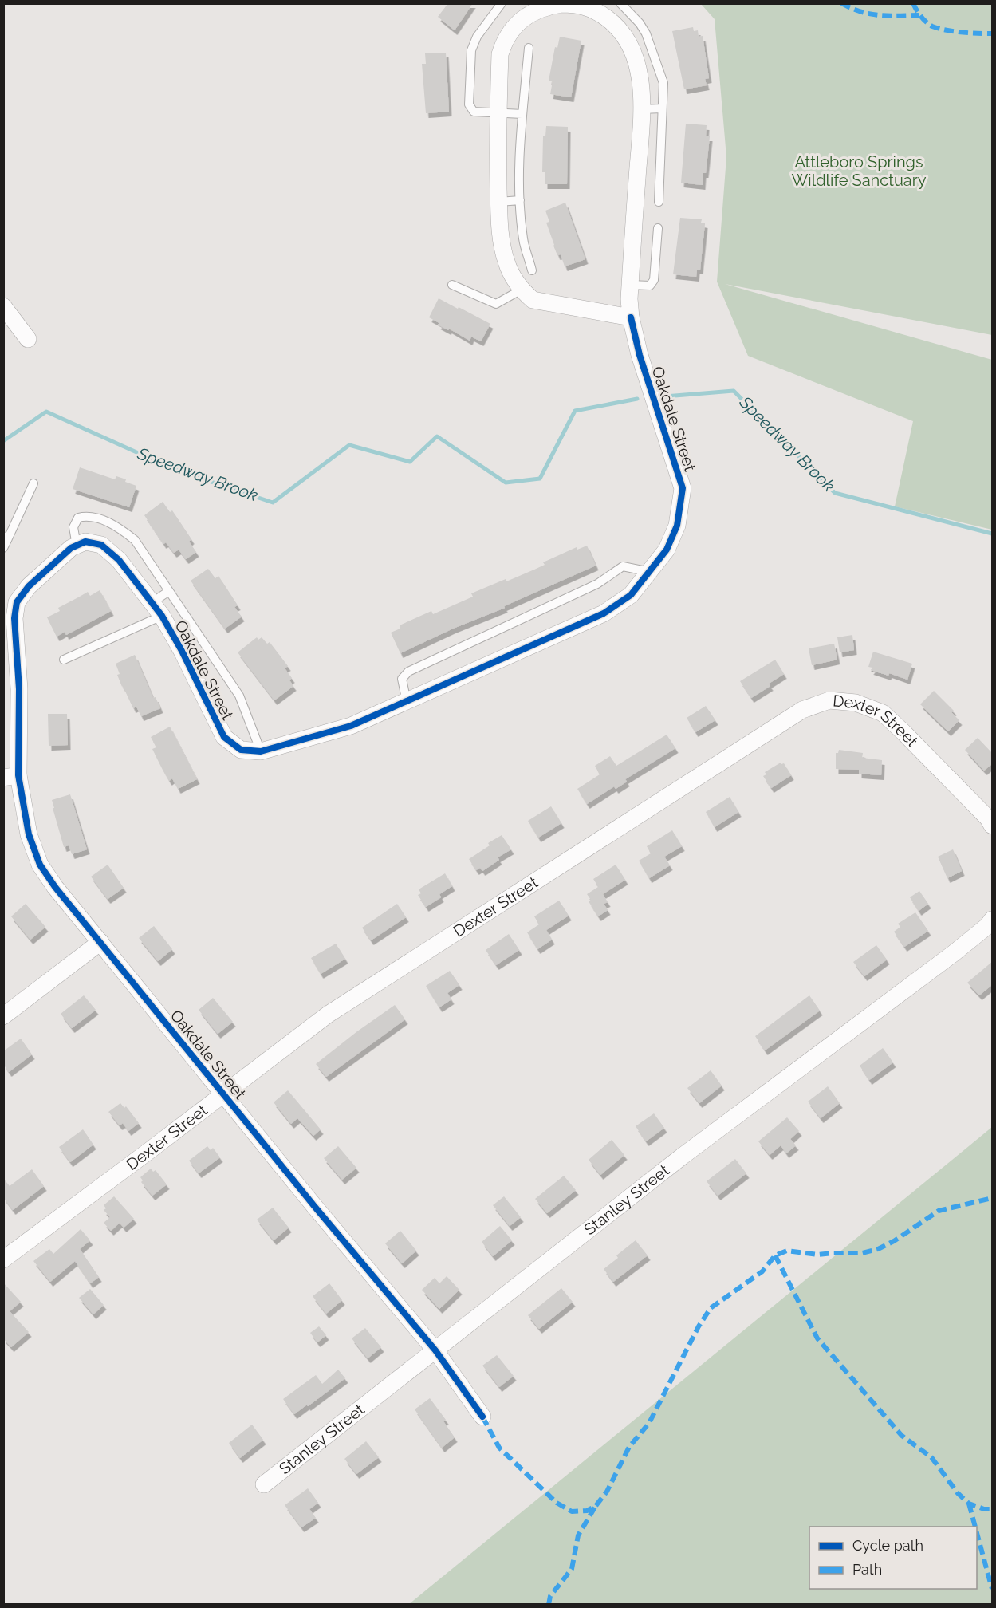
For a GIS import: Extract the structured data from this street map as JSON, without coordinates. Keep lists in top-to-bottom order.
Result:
{
  "streets": {
    "street": ["Oakdale Street", "Dexter Street", "Stanley Street"]
  },
  "crossings": [
    ["Oakdale Street", "Dexter Street"],
    ["Oakdale Street", "Stanley Street"]
  ],
  "water": ["Speedway Brook"],
  "parks": ["Attleboro Springs Wildlife Sanctuary"],
  "legend": ["Cycle path", "Path"]
}
